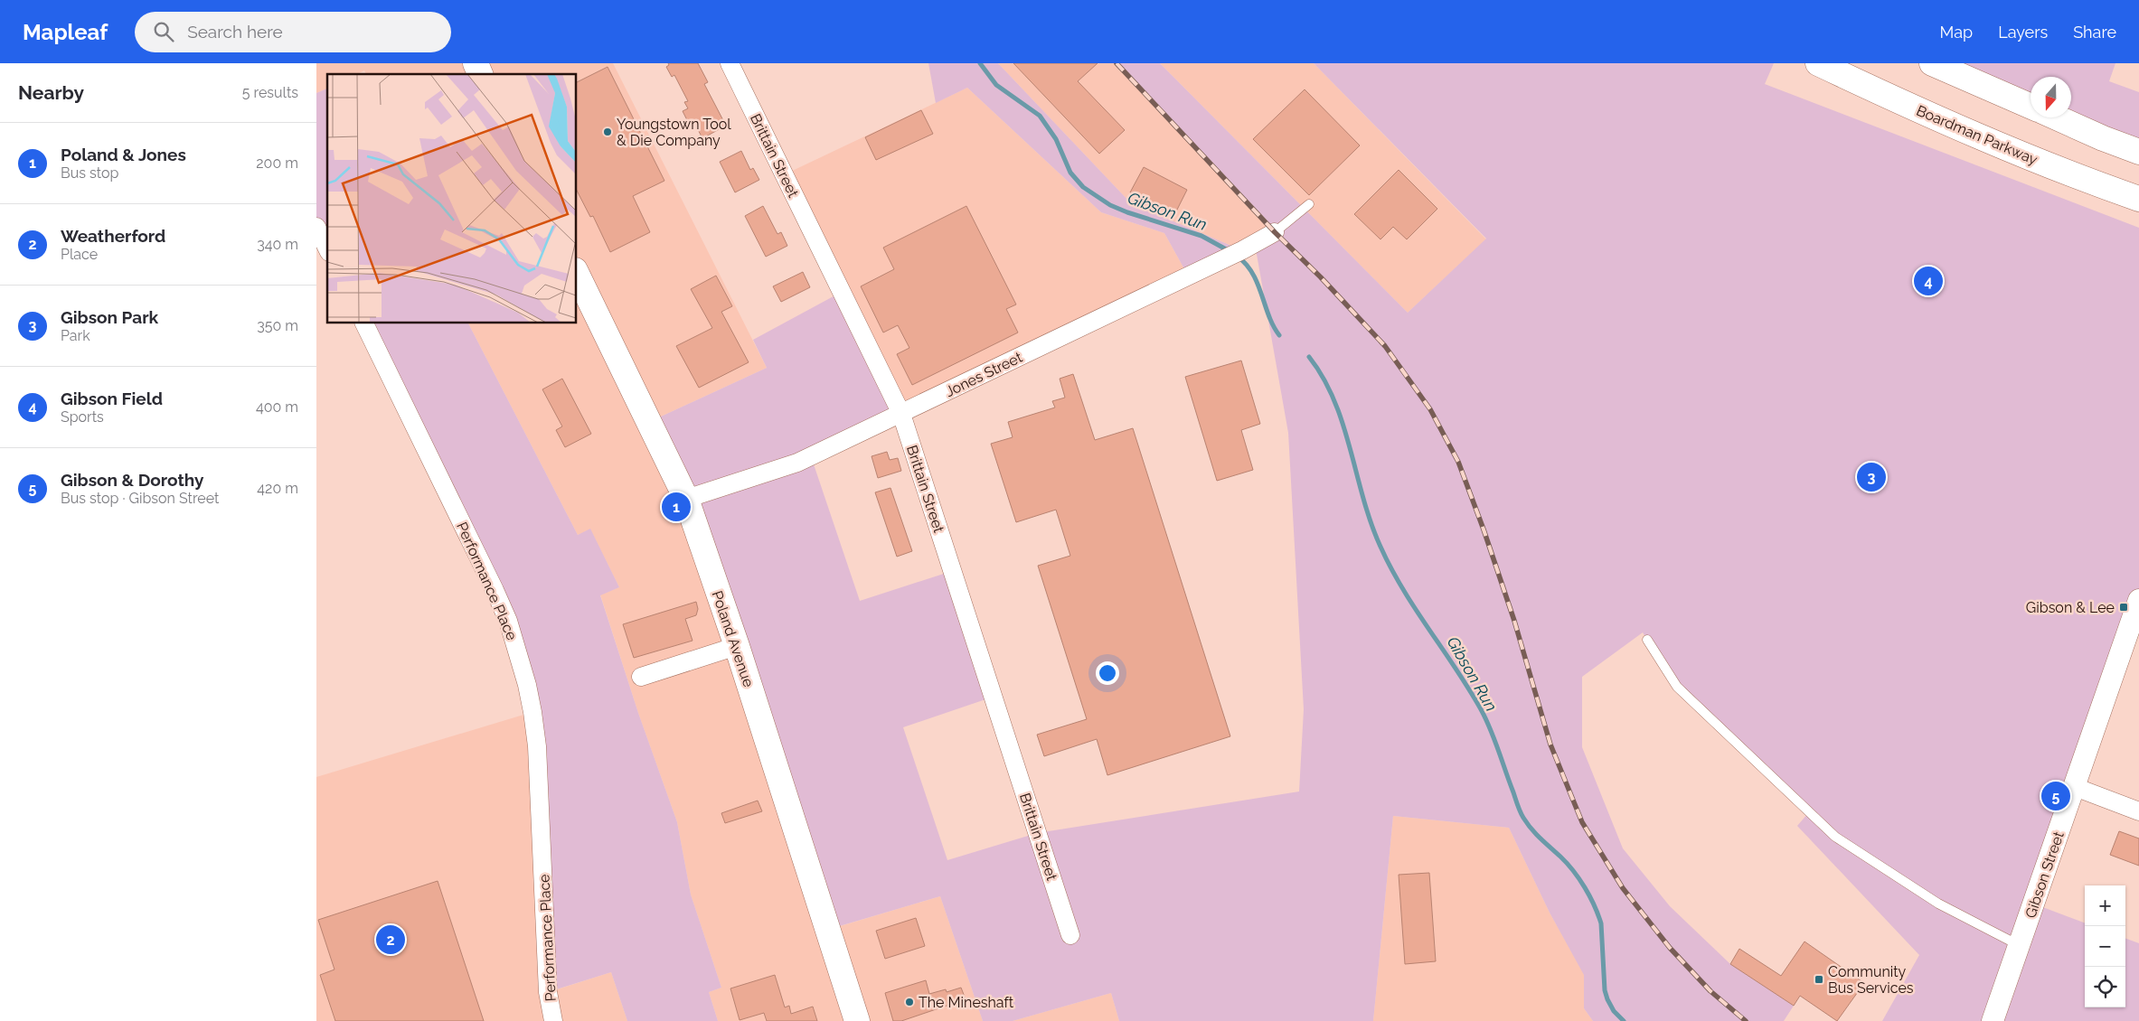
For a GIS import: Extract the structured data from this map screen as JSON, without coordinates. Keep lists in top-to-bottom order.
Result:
{
  "streets": {
    "main road": ["Boardman Parkway", "Poland Avenue"],
    "street": [
      "Brittain Street",
      "Jones Street",
      "Performance Place",
      "Gibson Street"
    ]
  },
  "crossings": [
    ["Brittain Street", "Jones Street"],
    ["Jones Street", "Poland Avenue"]
  ],
  "water": ["Gibson Run"],
  "places": {
    "other": ["Youngstown Tool & Die Company", "The Mineshaft"],
    "transit": ["Gibson & Lee", "Community Bus Services"]
  },
  "north": "bottom",
  "page": {
    "header": "Mapleaf",
    "search": "Search here",
    "nav": ["Map", "Layers", "Share"],
    "heading": ["Nearby", "5 results"],
    "list": [
      {
        "mark": "1",
        "name": "Poland & Jones",
        "note": "Bus stop",
        "value": "200 m"
      },
      {
        "mark": "2",
        "name": "Weatherford",
        "note": "Place",
        "value": "340 m"
      },
      {
        "mark": "3",
        "name": "Gibson Park",
        "note": "Park",
        "value": "350 m"
      },
      {
        "mark": "4",
        "name": "Gibson Field",
        "note": "Sports",
        "value": "400 m"
      },
      {
        "mark": "5",
        "name": "Gibson & Dorothy",
        "note": "Bus stop · Gibson Street",
        "value": "420 m"
      }
    ],
    "pins": [
      "4",
      "3",
      "1",
      "5",
      "2"
    ],
    "map_buttons": ["+", "−"]
  }
}
